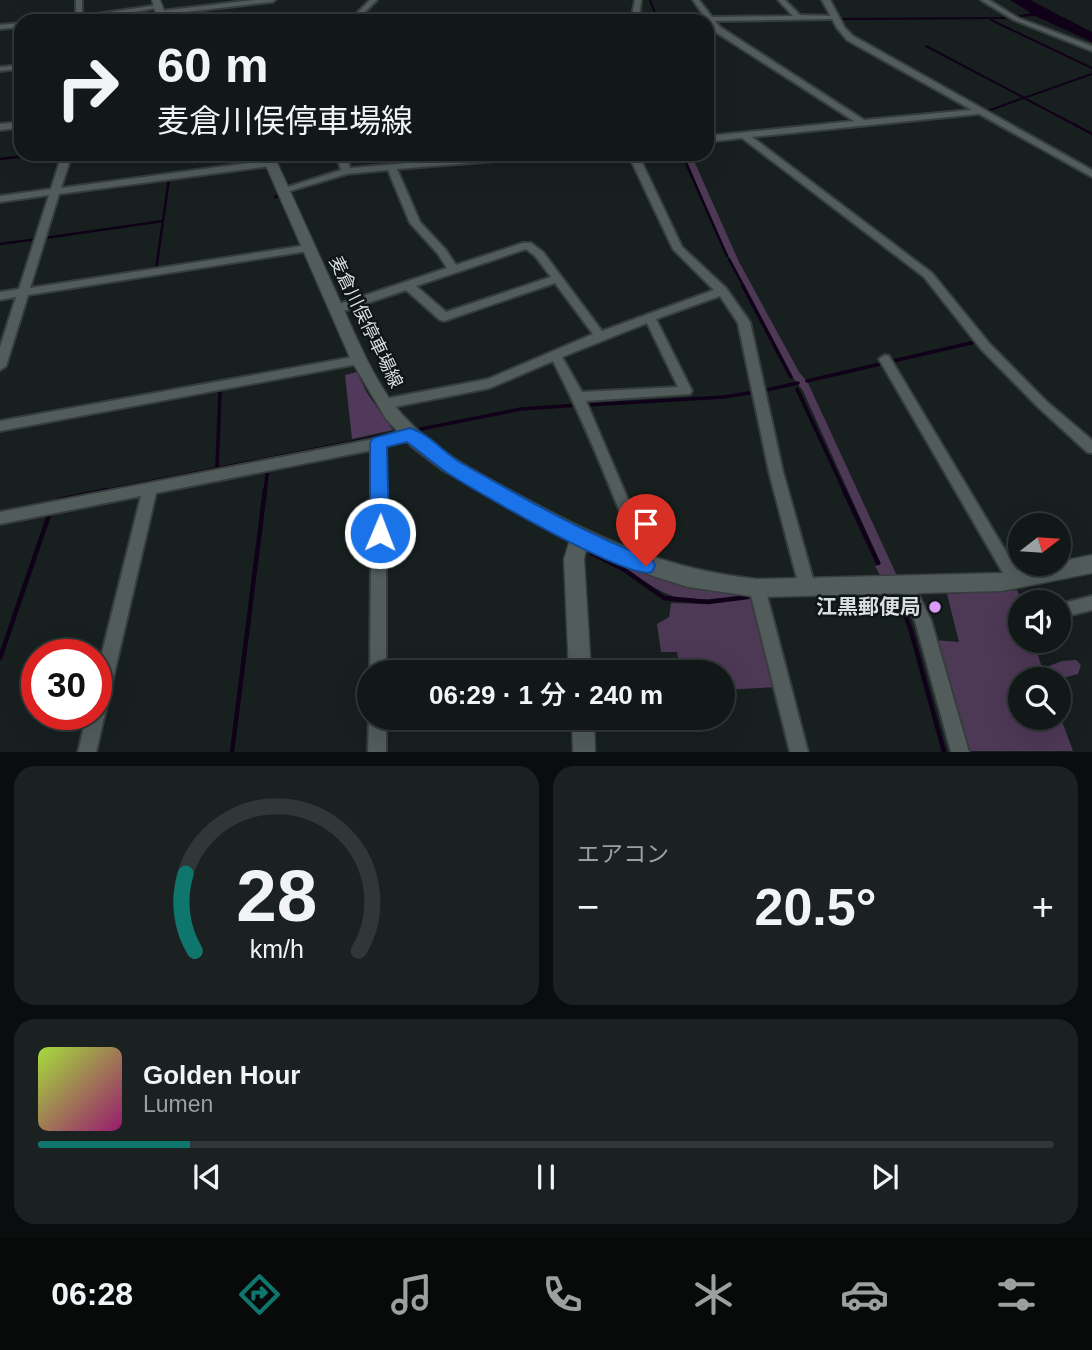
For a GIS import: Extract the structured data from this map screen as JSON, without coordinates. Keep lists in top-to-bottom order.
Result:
{
  "streets": {
    "main road": ["麦倉川俣停車場線"]
  },
  "places": ["江黒郵便局"],
  "north": "right",
  "page": {
    "turn": ["60 m", "麦倉川俣停車場線"],
    "limit": "30",
    "trip": "06:29 · 1 分 · 240 m",
    "tile": "エアコン",
    "heat": ["−", "20.5°", "+"],
    "song": ["Golden Hour", "Lumen"],
    "tabs": "06:28",
    "gauge": ["28", "km/h"]
  }
}
